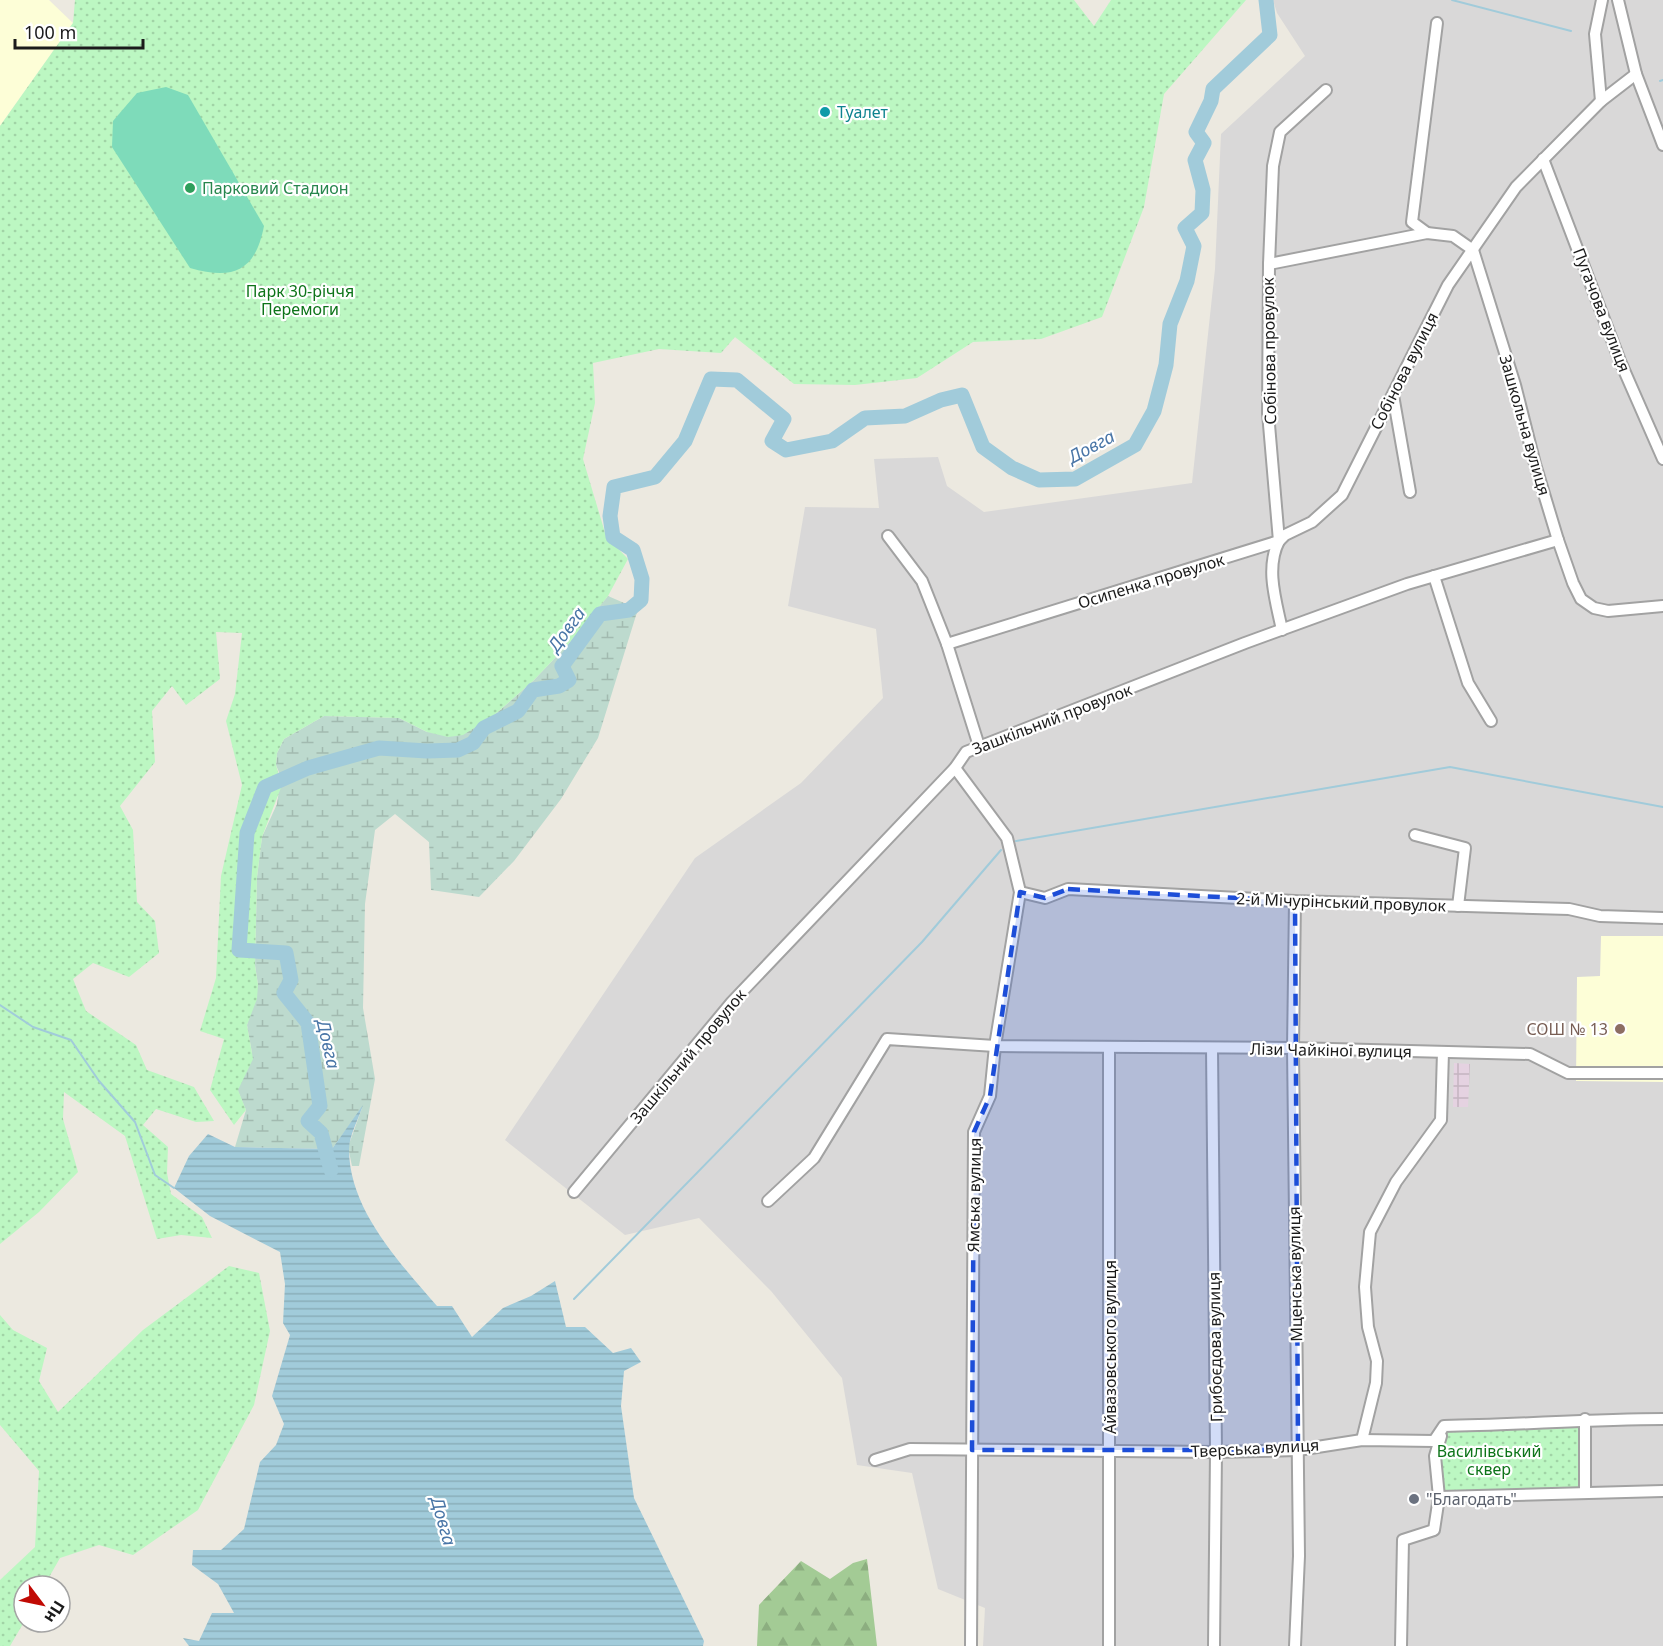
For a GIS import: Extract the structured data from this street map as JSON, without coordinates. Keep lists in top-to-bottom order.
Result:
{
  "streets": {
    "street": [
      "Пугачова вулиця",
      "Собінова провулок",
      "Собінова вулиця",
      "Зашкольна вулиця",
      "Осипенка провулок",
      "Зашкільний провулок",
      "2-й Мічурінський провулок",
      "Лізи Чайкіної вулиця",
      "Ямська вулиця",
      "Мценська вулиця",
      "Айвазовського вулиця",
      "Грибоєдова вулиця",
      "Тверська вулиця"
    ]
  },
  "crossings": [
    ["Собінова провулок", "Осипенка провулок"],
    ["Собінова провулок", "Зашкільний провулок"],
    ["Собінова вулиця", "Зашкольна вулиця"],
    ["Собінова вулиця", "Осипенка провулок"],
    ["Зашкольна вулиця", "Зашкільний провулок"],
    ["Зашкільний провулок", "Ямська вулиця"],
    ["2-й Мічурінський провулок", "Ямська вулиця"],
    ["2-й Мічурінський провулок", "Мценська вулиця"],
    ["Лізи Чайкіної вулиця", "Ямська вулиця"],
    ["Лізи Чайкіної вулиця", "Мценська вулиця"],
    ["Лізи Чайкіної вулиця", "Айвазовського вулиця"],
    ["Лізи Чайкіної вулиця", "Грибоєдова вулиця"],
    ["Ямська вулиця", "Тверська вулиця"],
    ["Мценська вулиця", "Тверська вулиця"],
    ["Айвазовського вулиця", "Тверська вулиця"],
    ["Грибоєдова вулиця", "Тверська вулиця"]
  ],
  "water": ["Довга"],
  "parks": ["Парк 30-річчя Перемоги", "Василівський сквер"],
  "places": [
    "Туалет",
    "Парковий Стадион",
    "СОШ № 13",
    "\"Благодать\""
  ],
  "scale_bar": "100 m",
  "north": "bottom right"
}
